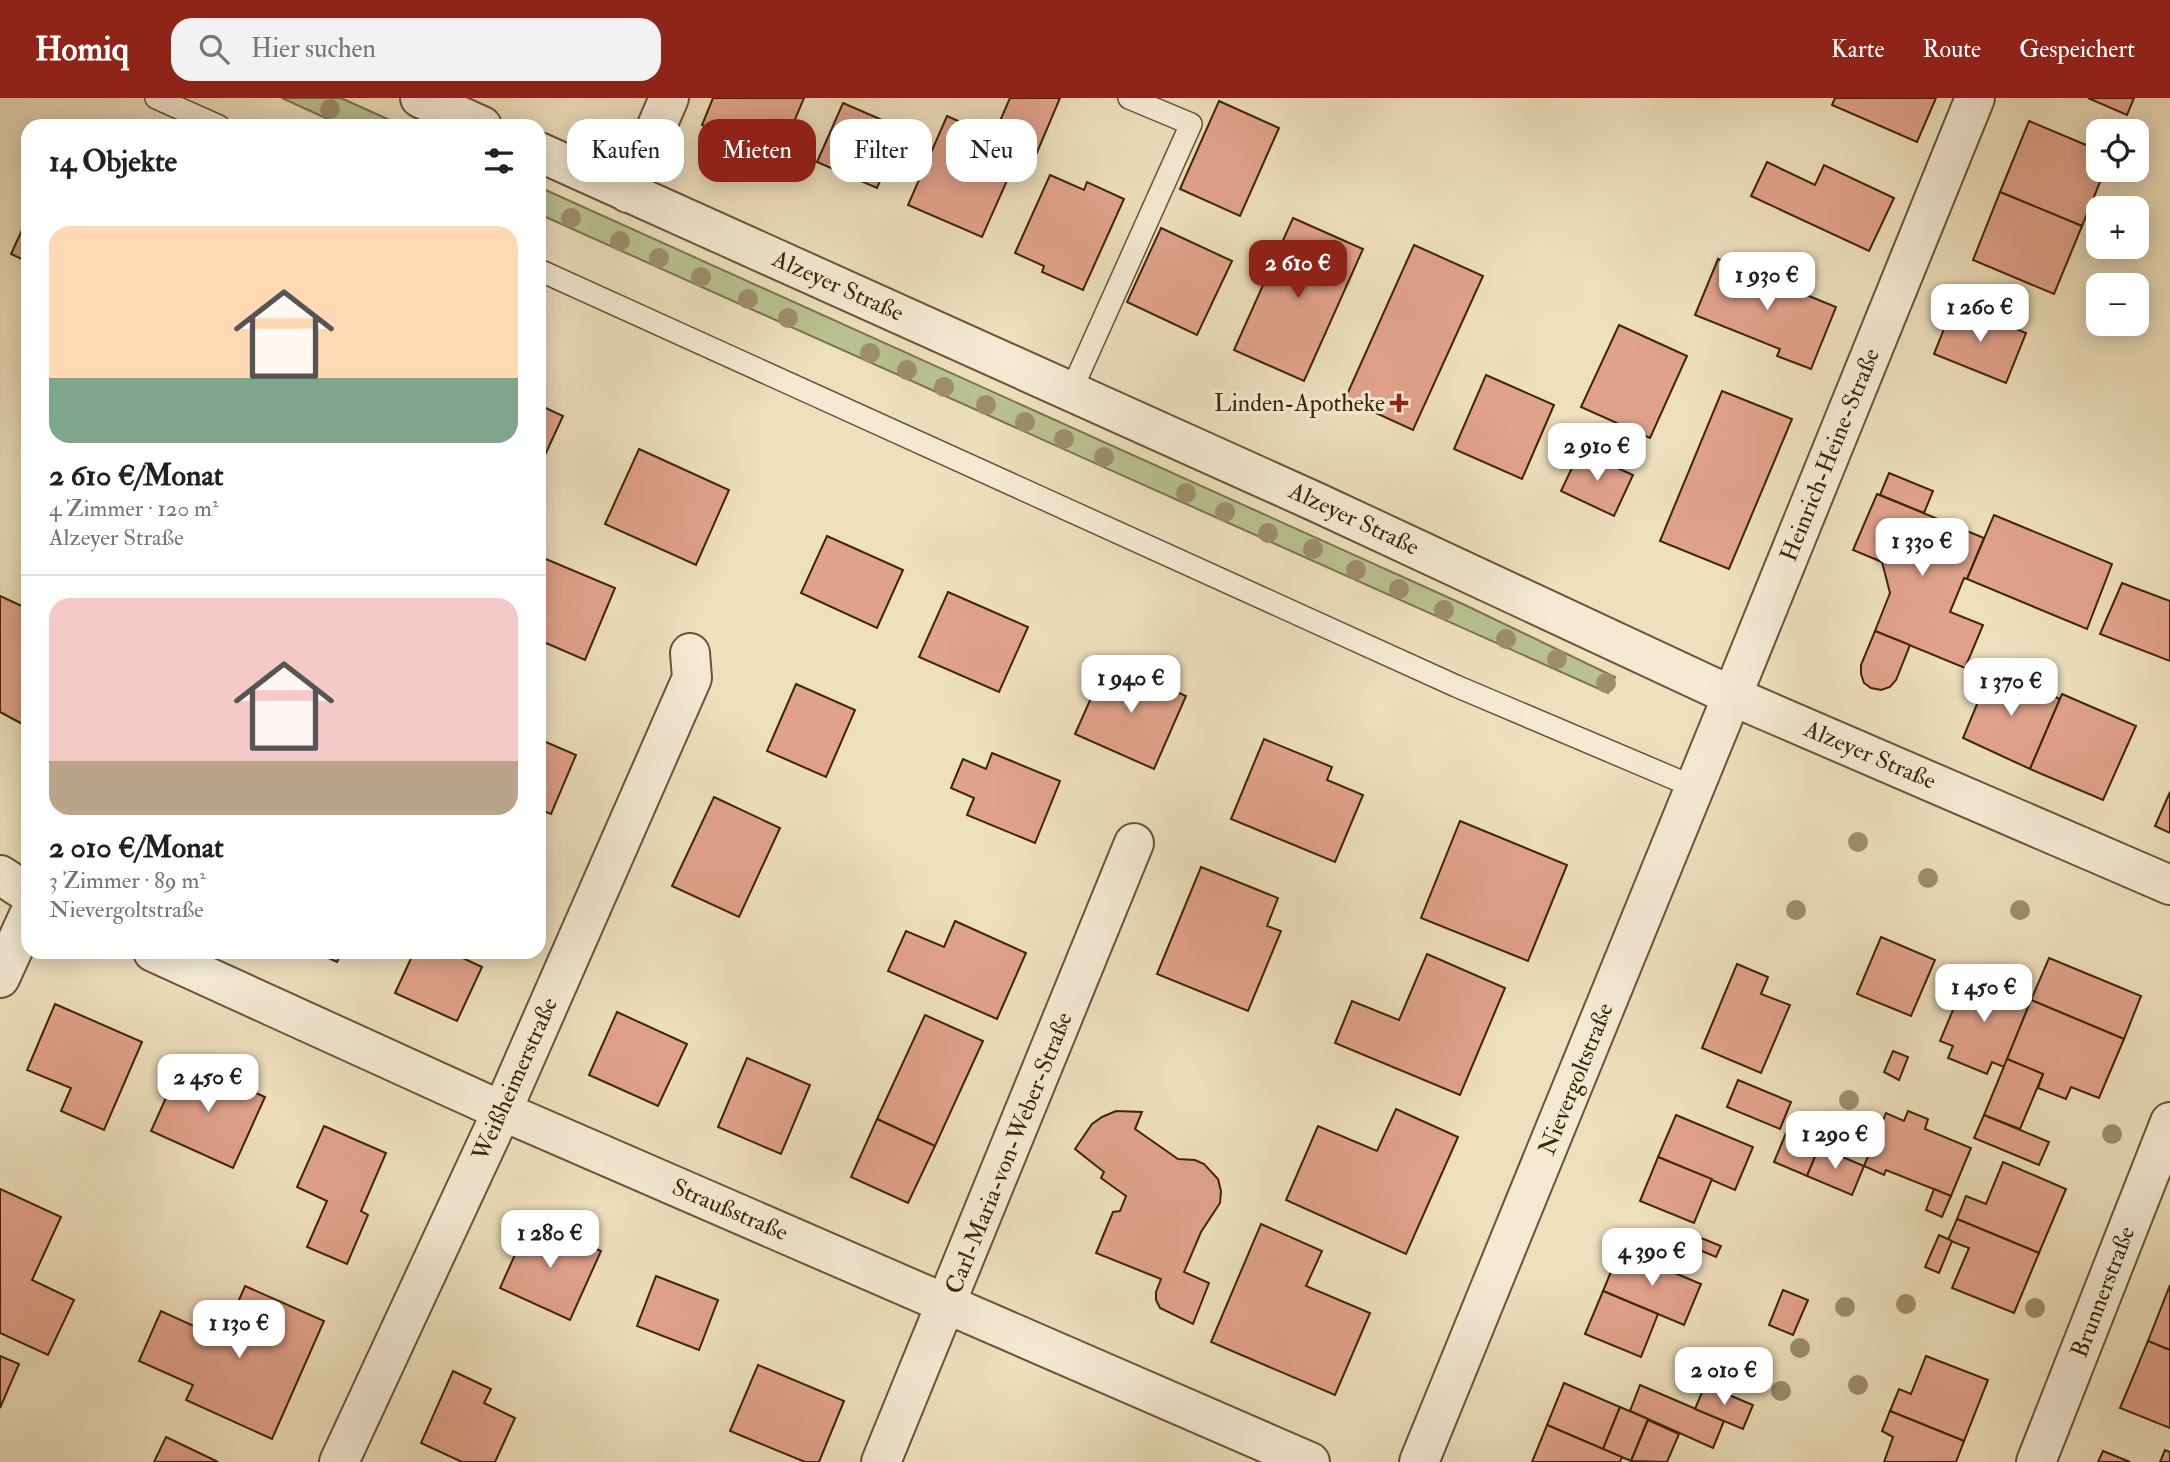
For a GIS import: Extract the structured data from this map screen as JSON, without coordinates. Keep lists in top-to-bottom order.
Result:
{
  "streets": {
    "street": [
      "Alzeyer Straße",
      "Heinrich-Heine-Straße",
      "Weißheimerstraße",
      "Nievergoltstraße",
      "Carl-Maria-von-Weber-Straße",
      "Straußstraße",
      "Brunnerstraße"
    ]
  },
  "crossings": [
    ["Alzeyer Straße", "Heinrich-Heine-Straße"],
    ["Alzeyer Straße", "Nievergoltstraße"],
    ["Heinrich-Heine-Straße", "Nievergoltstraße"],
    ["Weißheimerstraße", "Straußstraße"],
    ["Carl-Maria-von-Weber-Straße", "Straußstraße"]
  ],
  "places": {
    "health": ["Linden-Apotheke"]
  },
  "page": {
    "header": "Homiq",
    "search": "Hier suchen",
    "nav": ["Karte", "Route", "Gespeichert"],
    "map_buttons": ["+", "−"],
    "chip": [
      "Kaufen",
      "Mieten",
      "Filter",
      "Neu"
    ],
    "heading": "14 Objekte",
    "list": [
      {
        "name": "2 610 €/Monat",
        "note": "4 Zimmer · 120 m² · Alzeyer Straße"
      },
      {
        "name": "2 010 €/Monat",
        "note": "3 Zimmer · 89 m² · Nievergoltstraße"
      }
    ],
    "price": [
      "2 610 €",
      "1 930 €",
      "1 260 €",
      "2 910 €",
      "1 330 €",
      "1 940 €",
      "1 370 €",
      "1 450 €",
      "2 450 €",
      "1 290 €",
      "1 280 €",
      "4 390 €",
      "1 130 €",
      "2 010 €"
    ]
  }
}
